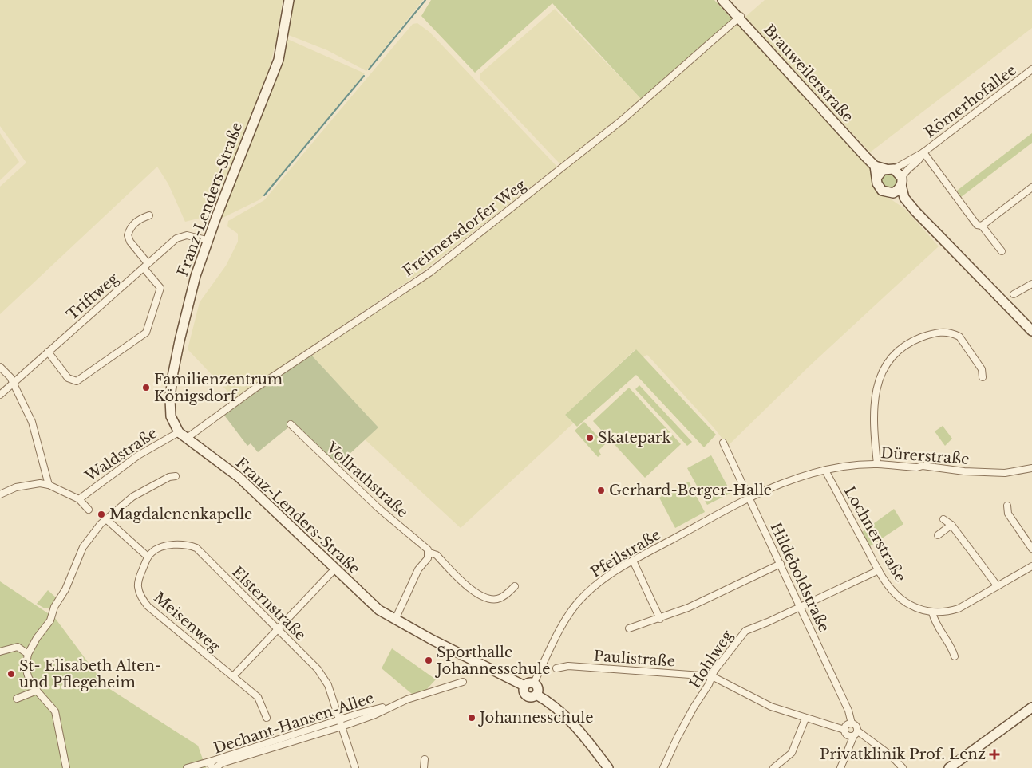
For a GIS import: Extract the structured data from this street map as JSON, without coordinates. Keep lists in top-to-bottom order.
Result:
{
  "streets": {
    "street": [
      "Brauweilerstraße",
      "Römerhofallee",
      "Franz-Lenders-Straße",
      "Freimersdorfer Weg",
      "Triftweg",
      "Waldstraße",
      "Dürerstraße",
      "Vollrathstraße",
      "Lochnerstraße",
      "Pfeilstraße",
      "Hildeboldstraße",
      "Elsternstraße",
      "Meisenweg",
      "Paulistraße",
      "Hohlweg",
      "Dechant-Hansen-Allee"
    ]
  },
  "crossings": [
    ["Brauweilerstraße", "Freimersdorfer Weg"],
    ["Franz-Lenders-Straße", "Freimersdorfer Weg"],
    ["Franz-Lenders-Straße", "Triftweg"],
    ["Franz-Lenders-Straße", "Waldstraße"],
    ["Franz-Lenders-Straße", "Pfeilstraße"],
    ["Dürerstraße", "Lochnerstraße"],
    ["Dürerstraße", "Pfeilstraße"],
    ["Dürerstraße", "Hildeboldstraße"],
    ["Lochnerstraße", "Hohlweg"],
    ["Pfeilstraße", "Hildeboldstraße"],
    ["Hildeboldstraße", "Paulistraße"],
    ["Hildeboldstraße", "Hohlweg"],
    ["Elsternstraße", "Meisenweg"],
    ["Elsternstraße", "Dechant-Hansen-Allee"],
    ["Paulistraße", "Hohlweg"]
  ],
  "places": {
    "other": [
      "Familienzentrum Königsdorf",
      "Skatepark",
      "Gerhard-Berger-Halle",
      "Magdalenenkapelle",
      "Sporthalle Johannesschule",
      "St- Elisabeth Alten- und Pflegeheim",
      "Johannesschule"
    ],
    "health": ["Privatklinik Prof. Lenz"]
  }
}
